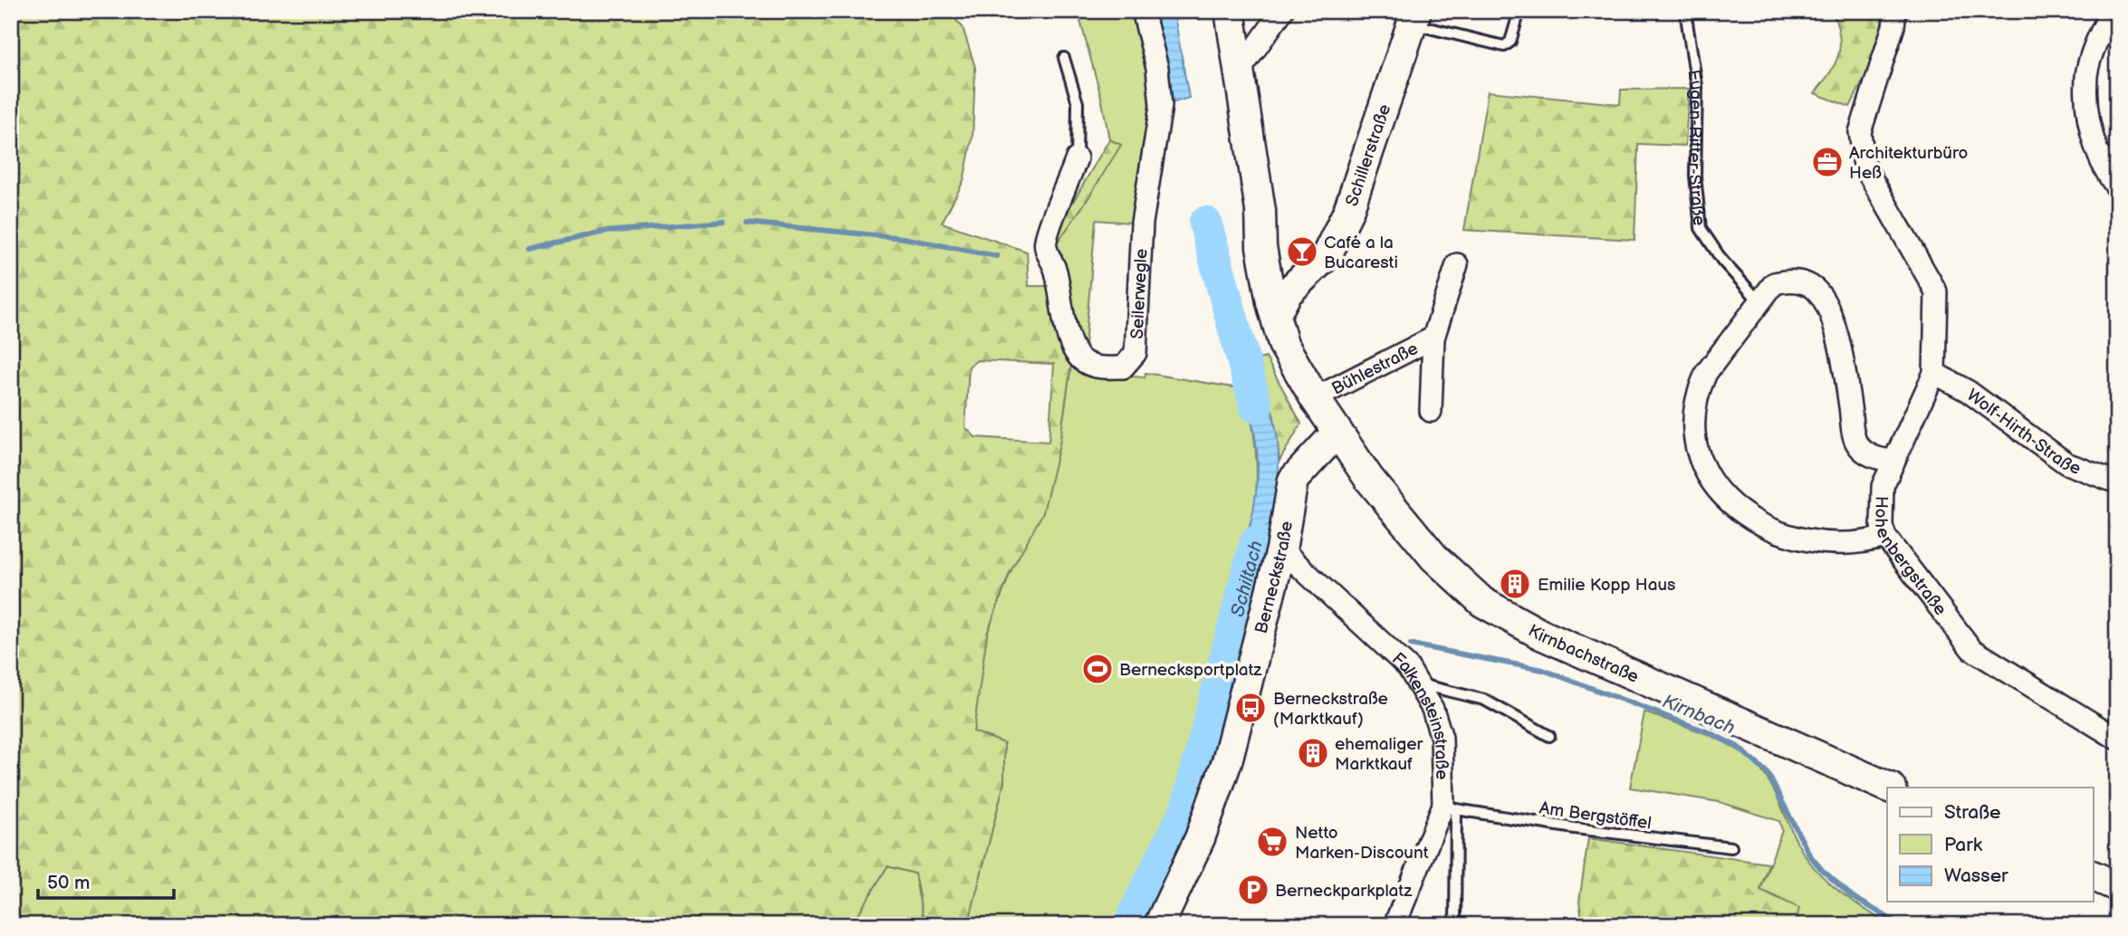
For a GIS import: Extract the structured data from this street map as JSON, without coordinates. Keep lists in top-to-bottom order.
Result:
{
  "streets": {
    "main road": ["Schillerstraße", "Berneckstraße", "Kirnbachstraße"],
    "street": [
      "Seilerwegle",
      "Bühlestraße",
      "Wolf-Hirth-Straße",
      "Hohenbergstraße",
      "Falkensteinstraße"
    ],
    "lane": ["Eugen-Ritter-Straße", "Am Bergstöffel"]
  },
  "crossings": [
    ["Wolf-Hirth-Straße", "Hohenbergstraße"],
    ["Berneckstraße", "Kirnbachstraße"],
    ["Berneckstraße", "Falkensteinstraße"],
    ["Falkensteinstraße", "Am Bergstöffel"]
  ],
  "water": ["Schiltach", "Kirnbach"],
  "places": {
    "office": ["Architekturbüro Heß"],
    "bar": ["Café a la Bucaresti"],
    "building": ["Emilie Kopp Haus", "ehemaliger Marktkauf"],
    "sports": ["Bernecksportplatz"],
    "bus stop": ["Berneckstraße (Marktkauf)"],
    "supermarket": ["Netto Marken-Discount"],
    "parking": ["Berneckparkplatz"]
  },
  "legend": ["Straße", "Park", "Wasser"],
  "scale_bar": "50 m"
}
